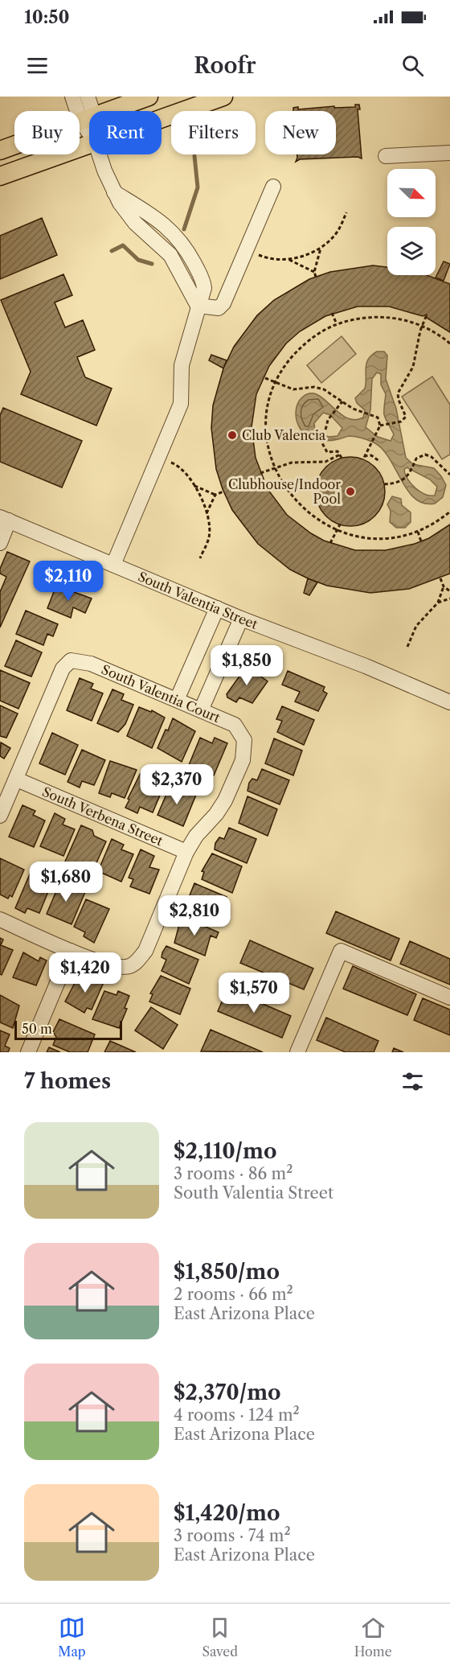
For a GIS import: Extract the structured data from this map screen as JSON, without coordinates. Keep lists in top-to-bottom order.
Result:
{
  "streets": {
    "street": ["South Valentia Street", "South Valentia Court", "South Verbena Street"]
  },
  "crossings": [
    ["South Valentia Court", "South Verbena Street"]
  ],
  "places": ["Club Valencia", "Clubhouse/Indoor Pool"],
  "scale_bar": "50 m",
  "north": "bottom right",
  "page": {
    "status": "10:50",
    "header": "Roofr",
    "chip": [
      "Buy",
      "Rent",
      "Filters",
      "New"
    ],
    "price": [
      "$2,110",
      "$1,850",
      "$2,370",
      "$1,680",
      "$2,810",
      "$1,420",
      "$1,570"
    ],
    "scale": "50 m",
    "heading": "7 homes",
    "list": [
      {
        "name": "$2,110/mo",
        "note": "3 rooms · 86 m² · South Valentia Street"
      },
      {
        "name": "$1,850/mo",
        "note": "2 rooms · 66 m² · East Arizona Place"
      },
      {
        "name": "$2,370/mo",
        "note": "4 rooms · 124 m² · East Arizona Place"
      },
      {
        "name": "$1,420/mo",
        "note": "3 rooms · 74 m² · East Arizona Place"
      }
    ],
    "tabs": ["Map", "Saved", "Home"]
  }
}
